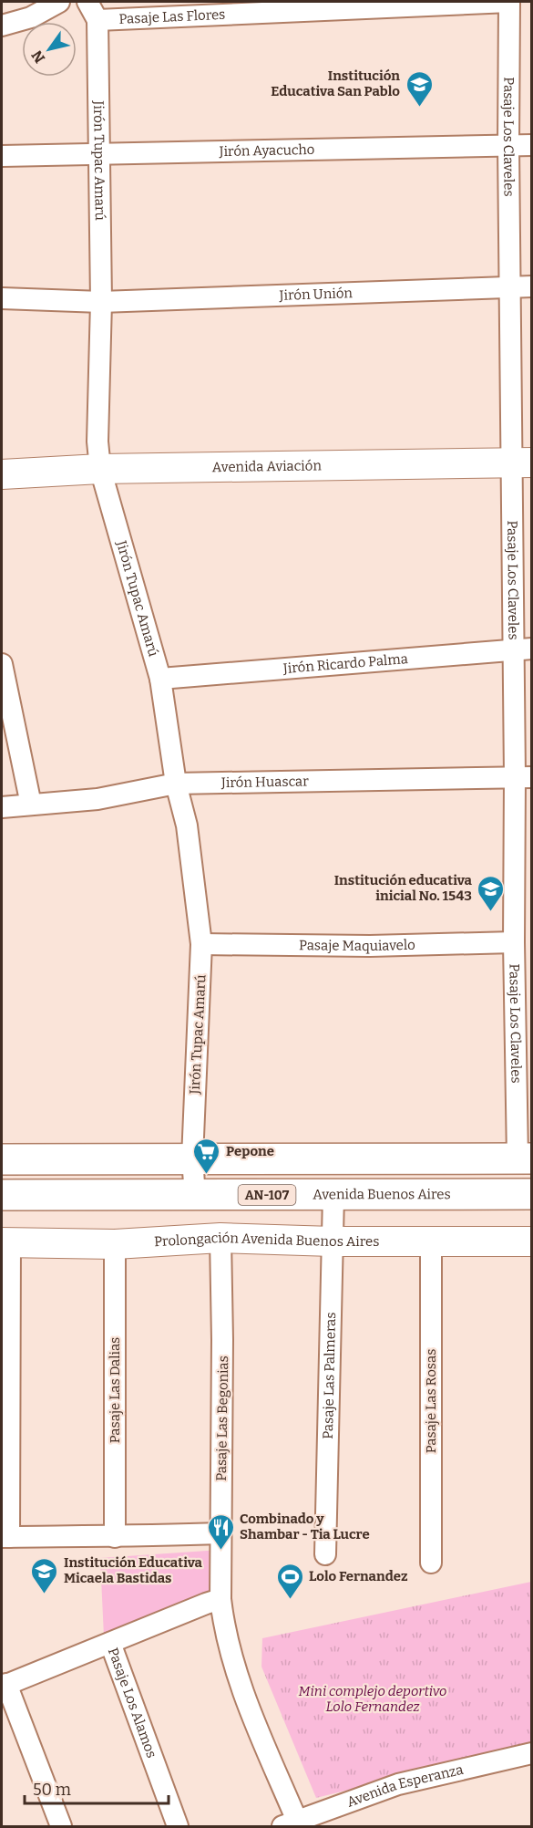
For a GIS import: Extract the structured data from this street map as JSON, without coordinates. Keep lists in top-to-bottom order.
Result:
{
  "streets": {
    "main road": ["AN-107", "Avenida Buenos Aires"],
    "street": [
      "Pasaje Las Flores",
      "Pasaje Los Claveles",
      "Jirón Ayacucho",
      "Jirón Tupac Amarú",
      "Jirón Unión",
      "Avenida Aviación",
      "Jirón Ricardo Palma",
      "Jirón Huascar",
      "Pasaje Maquiavelo",
      "Prolongación Avenida Buenos Aires",
      "Pasaje Las Palmeras",
      "Pasaje Las Dalias",
      "Pasaje Las Rosas",
      "Pasaje Las Begonias",
      "Pasaje Los Alamos",
      "Avenida Esperanza"
    ]
  },
  "crossings": [
    ["Pasaje Las Flores", "Pasaje Los Claveles"],
    ["Pasaje Las Flores", "Jirón Tupac Amarú"],
    ["Pasaje Los Claveles", "Jirón Ayacucho"],
    ["Pasaje Los Claveles", "Jirón Unión"],
    ["Pasaje Los Claveles", "Avenida Aviación"],
    ["Pasaje Los Claveles", "Jirón Ricardo Palma"],
    ["Pasaje Los Claveles", "Jirón Huascar"],
    ["Pasaje Los Claveles", "Pasaje Maquiavelo"],
    ["Jirón Ayacucho", "Jirón Tupac Amarú"],
    ["Jirón Tupac Amarú", "Jirón Unión"],
    ["Jirón Tupac Amarú", "Avenida Aviación"],
    ["Jirón Tupac Amarú", "Jirón Ricardo Palma"],
    ["Jirón Tupac Amarú", "Jirón Huascar"],
    ["Jirón Tupac Amarú", "Pasaje Maquiavelo"],
    ["Jirón Tupac Amarú", "Avenida Buenos Aires"],
    ["Avenida Buenos Aires", "Pasaje Las Palmeras"],
    ["Prolongación Avenida Buenos Aires", "Pasaje Las Palmeras"],
    ["Prolongación Avenida Buenos Aires", "Pasaje Las Dalias"],
    ["Prolongación Avenida Buenos Aires", "Pasaje Las Rosas"],
    ["Prolongación Avenida Buenos Aires", "Pasaje Las Begonias"],
    ["Pasaje Las Begonias", "Avenida Esperanza"]
  ],
  "parks": ["Mini complejo deportivo Lolo Fernandez"],
  "places": {
    "school or university": ["Institución Educativa San Pablo", "Institución educativa inicial No. 1543", "Institución Educativa Micaela Bastidas"],
    "supermarket": ["Pepone"],
    "restaurant": ["Combinado y Shambar - Tia Lucre"],
    "sports": ["Lolo Fernandez"]
  },
  "scale_bar": "50 m",
  "north": "bottom left"
}
